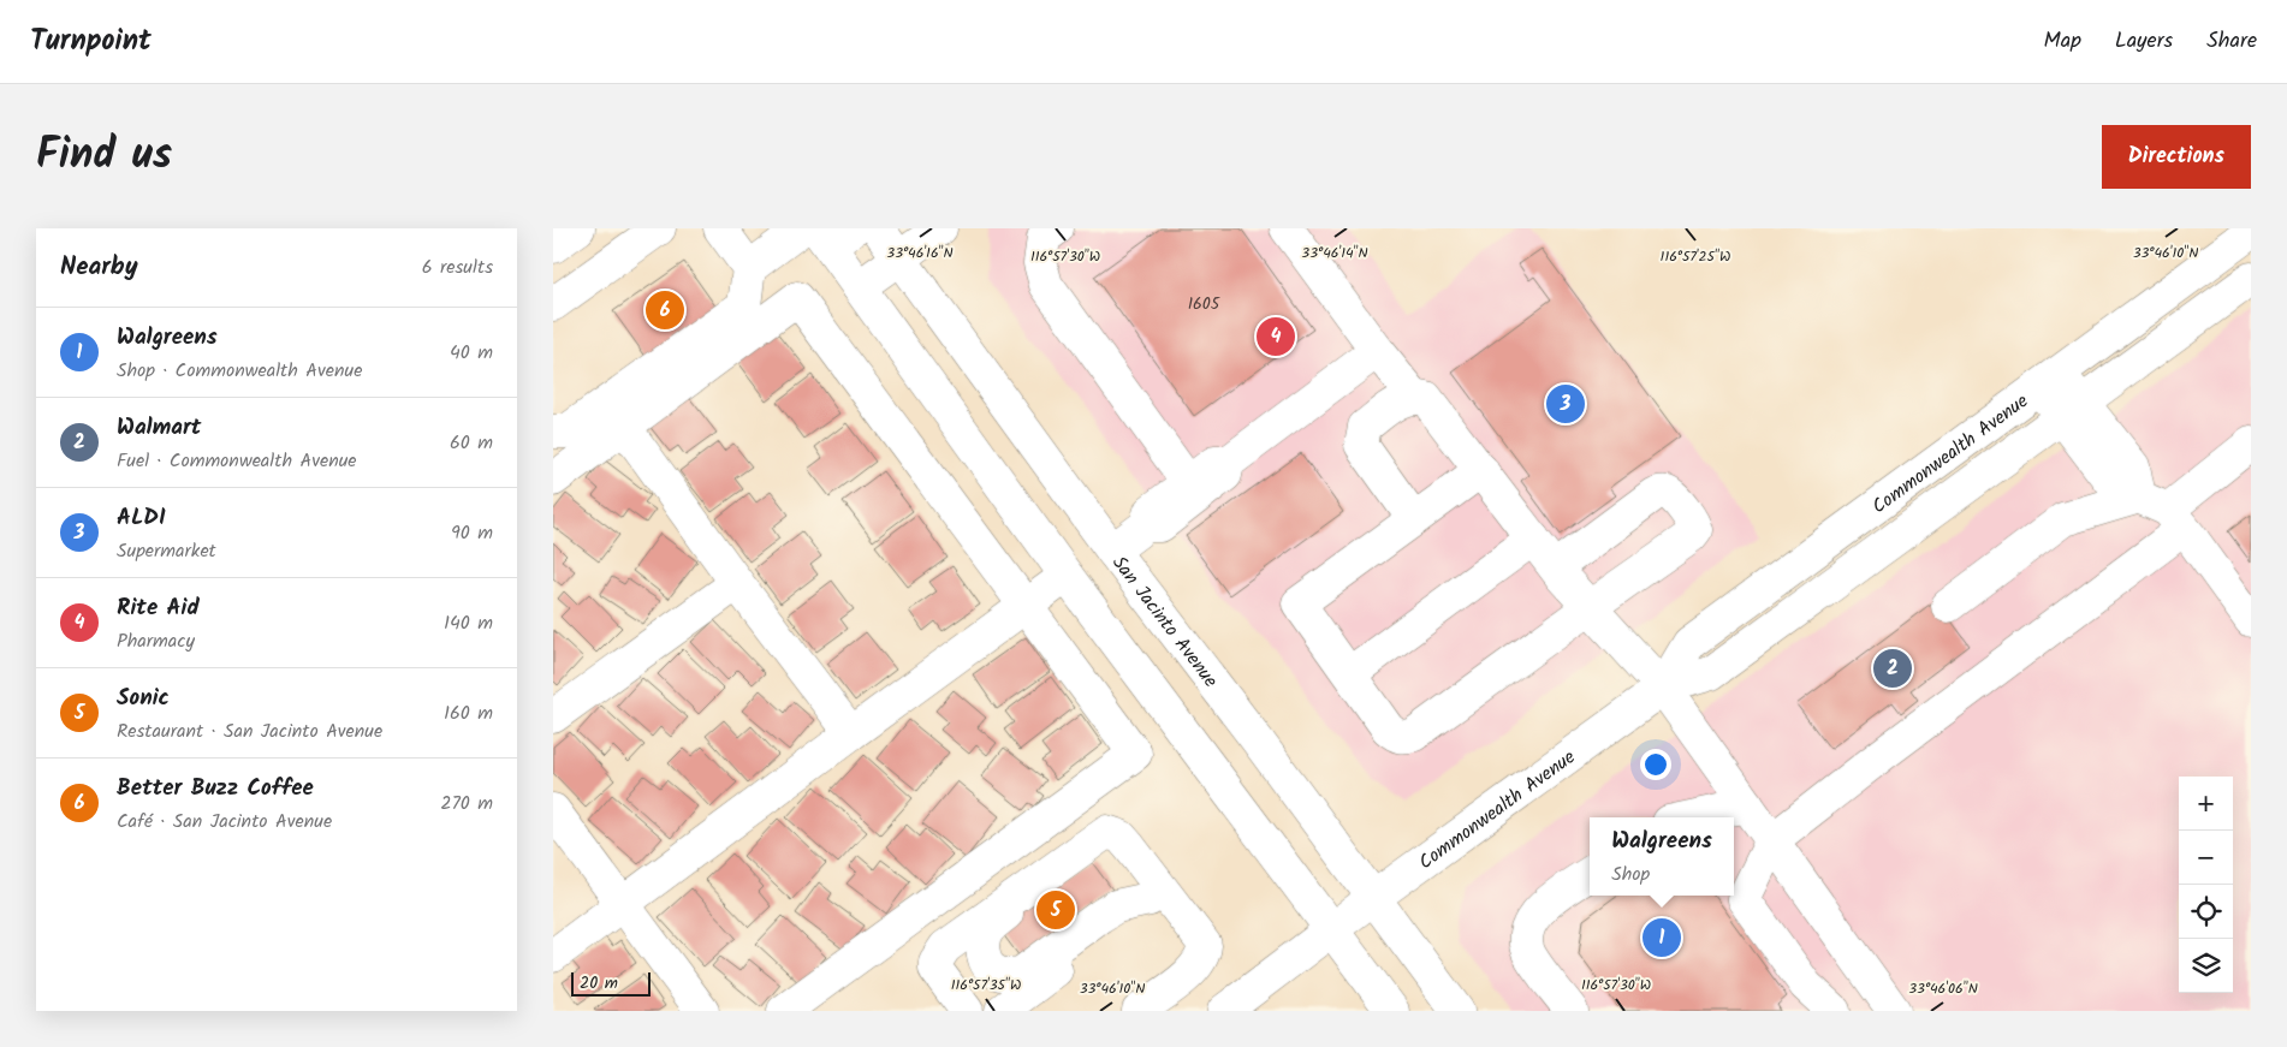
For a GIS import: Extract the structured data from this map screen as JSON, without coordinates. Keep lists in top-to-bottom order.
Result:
{
  "streets": {
    "street": ["Commonwealth Avenue", "San Jacinto Avenue"]
  },
  "crossings": [
    ["Commonwealth Avenue", "San Jacinto Avenue"]
  ],
  "house_numbers": ["1605"],
  "scale_bar": "20 m",
  "page": {
    "header": "Turnpoint",
    "nav": ["Map", "Layers", "Share"],
    "title": "Find us",
    "buttons": "Directions",
    "heading": ["Nearby", "6 results"],
    "pins": [
      "6",
      "4",
      "3",
      "2",
      "5",
      "1"
    ],
    "list": [
      {
        "mark": "1",
        "name": "Walgreens",
        "note": "Shop · Commonwealth Avenue",
        "value": "40 m"
      },
      {
        "mark": "2",
        "name": "Walmart",
        "note": "Fuel · Commonwealth Avenue",
        "value": "60 m"
      },
      {
        "mark": "3",
        "name": "ALDI",
        "note": "Supermarket",
        "value": "90 m"
      },
      {
        "mark": "4",
        "name": "Rite Aid",
        "note": "Pharmacy",
        "value": "140 m"
      },
      {
        "mark": "5",
        "name": "Sonic",
        "note": "Restaurant · San Jacinto Avenue",
        "value": "160 m"
      },
      {
        "mark": "6",
        "name": "Better Buzz Coffee",
        "note": "Café · San Jacinto Avenue",
        "value": "270 m"
      }
    ],
    "map_buttons": ["+", "−"],
    "popup": ["Walgreens", "Shop"],
    "scale": "20 m"
  },
  "coordinates": [
    "33°46'16\"N",
    "33°46'14\"N",
    "33°46'10\"N",
    "116°57'30\"W",
    "116°57'25\"W",
    "116°57'35\"W",
    "33°46'06\"N"
  ]
}
